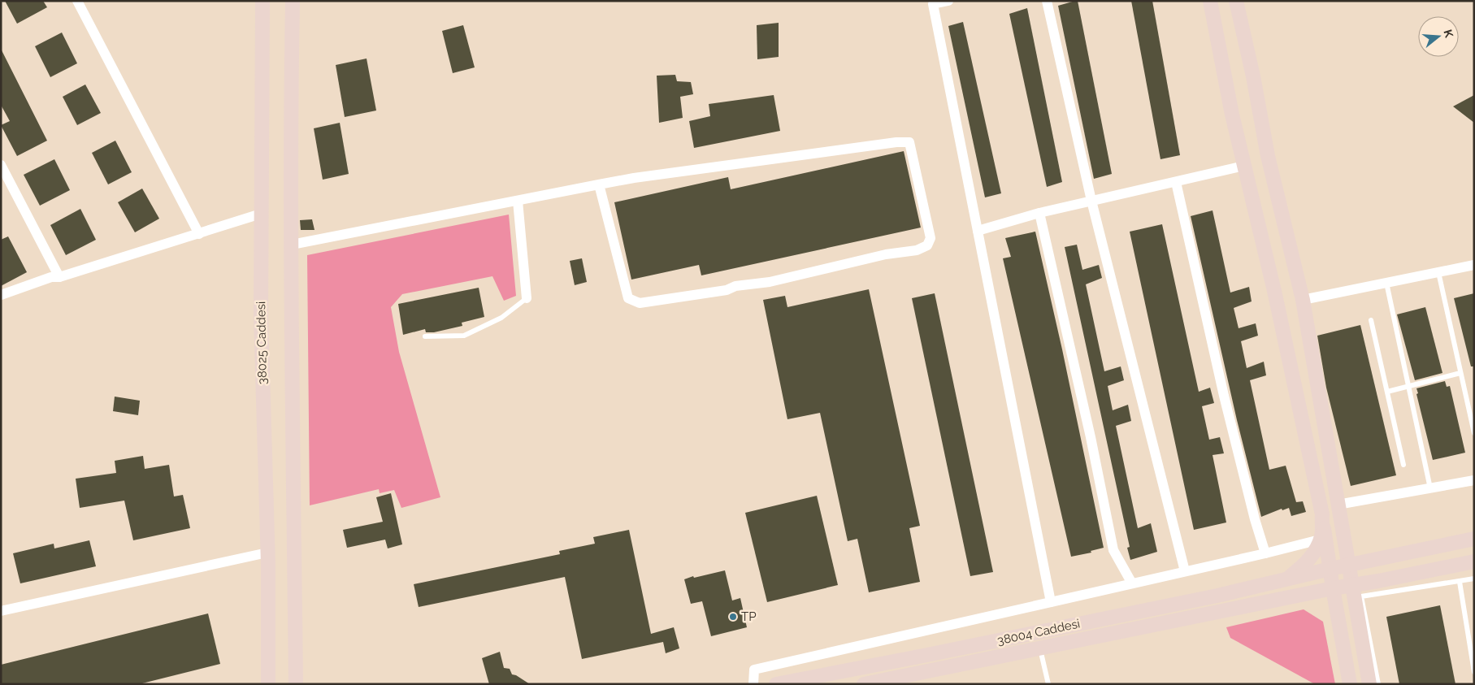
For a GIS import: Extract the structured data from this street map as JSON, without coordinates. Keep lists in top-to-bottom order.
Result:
{
  "streets": {
    "street": ["38025 Caddesi", "38004 Caddesi"]
  },
  "places": ["TP"],
  "north": "right"
}
